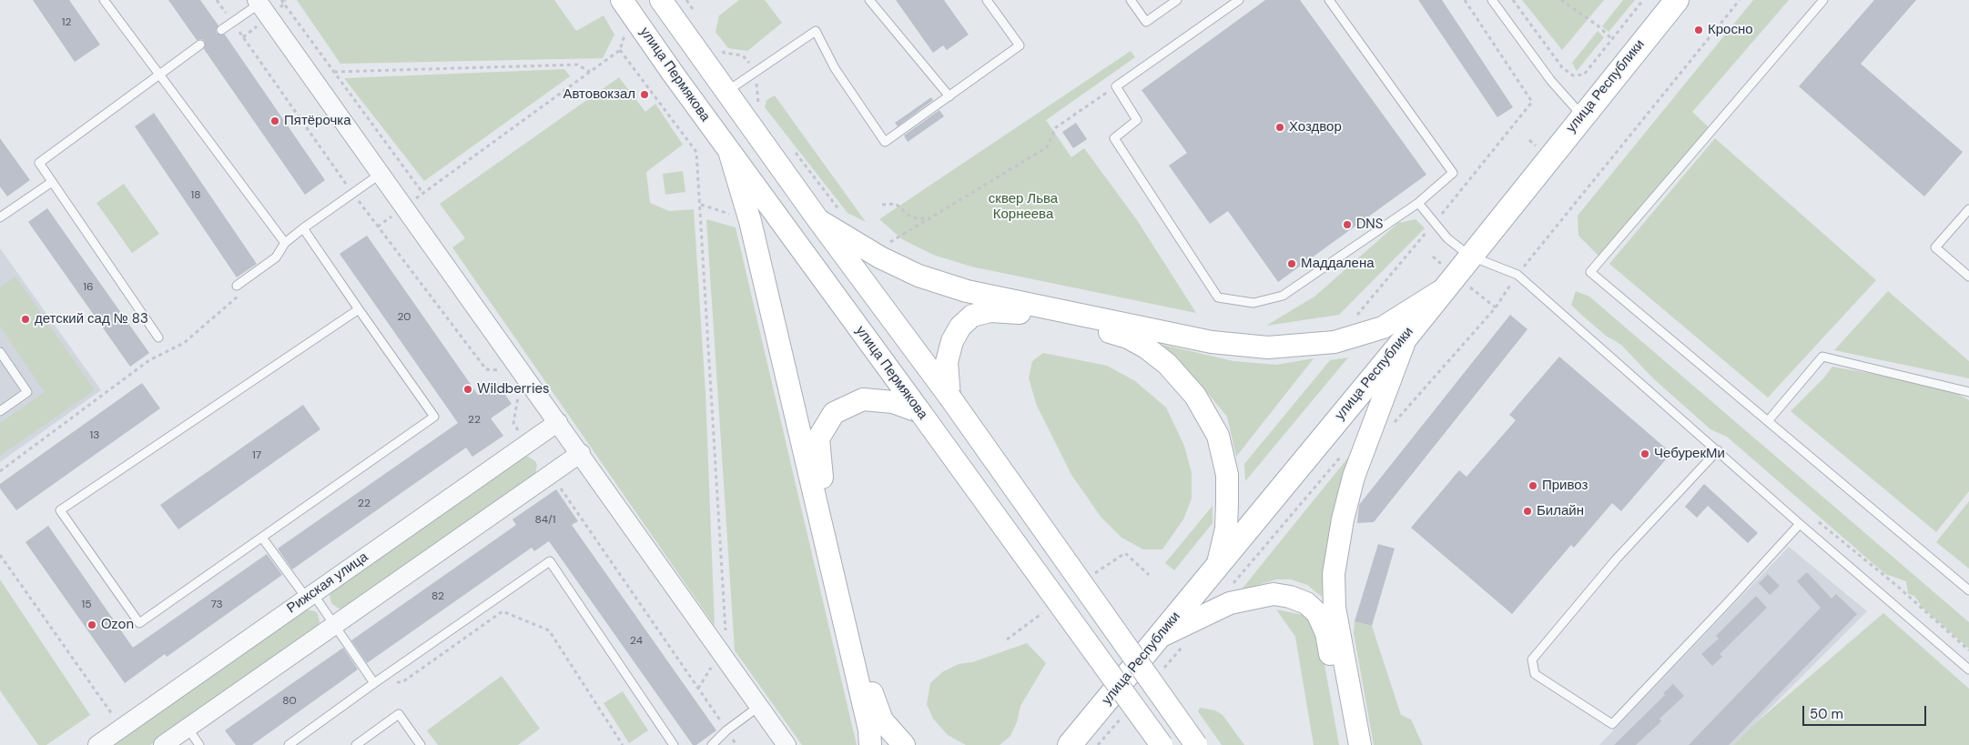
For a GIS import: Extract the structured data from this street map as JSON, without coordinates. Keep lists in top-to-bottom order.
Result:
{
  "streets": {
    "main road": ["улица Пермякова", "улица Республики"],
    "street": ["Рижская улица"]
  },
  "parks": ["сквер Льва Корнеева"],
  "places": [
    "Кросно",
    "Автовокзал",
    "Пятёрочка",
    "Хоздвор",
    "DNS",
    "Маддалена",
    "детский сад № 83",
    "Wildberries",
    "ЧебурекМи",
    "Привоз",
    "Билайн",
    "Ozon"
  ],
  "house_numbers": [
    "12",
    "18",
    "16",
    "20",
    "22",
    "13",
    "17",
    "22",
    "84/1",
    "82",
    "15",
    "73",
    "24",
    "80"
  ],
  "scale_bar": "50 m"
}
